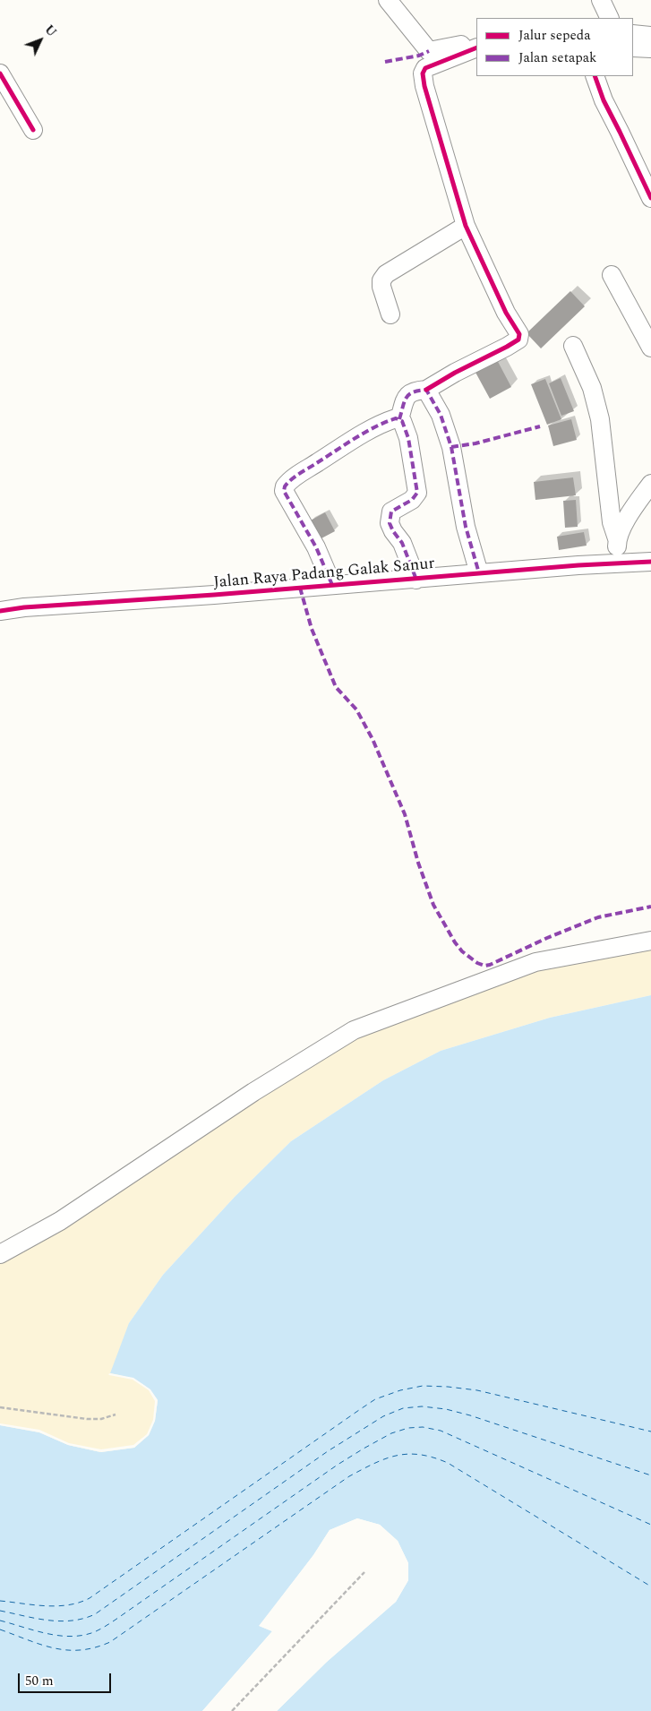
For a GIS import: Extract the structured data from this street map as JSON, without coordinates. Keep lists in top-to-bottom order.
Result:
{
  "streets": {
    "street": ["Jalan Raya Padang Galak Sanur"]
  },
  "legend": ["Jalur sepeda", "Jalan setapak"],
  "scale_bar": "50 m",
  "north": "top right"
}
